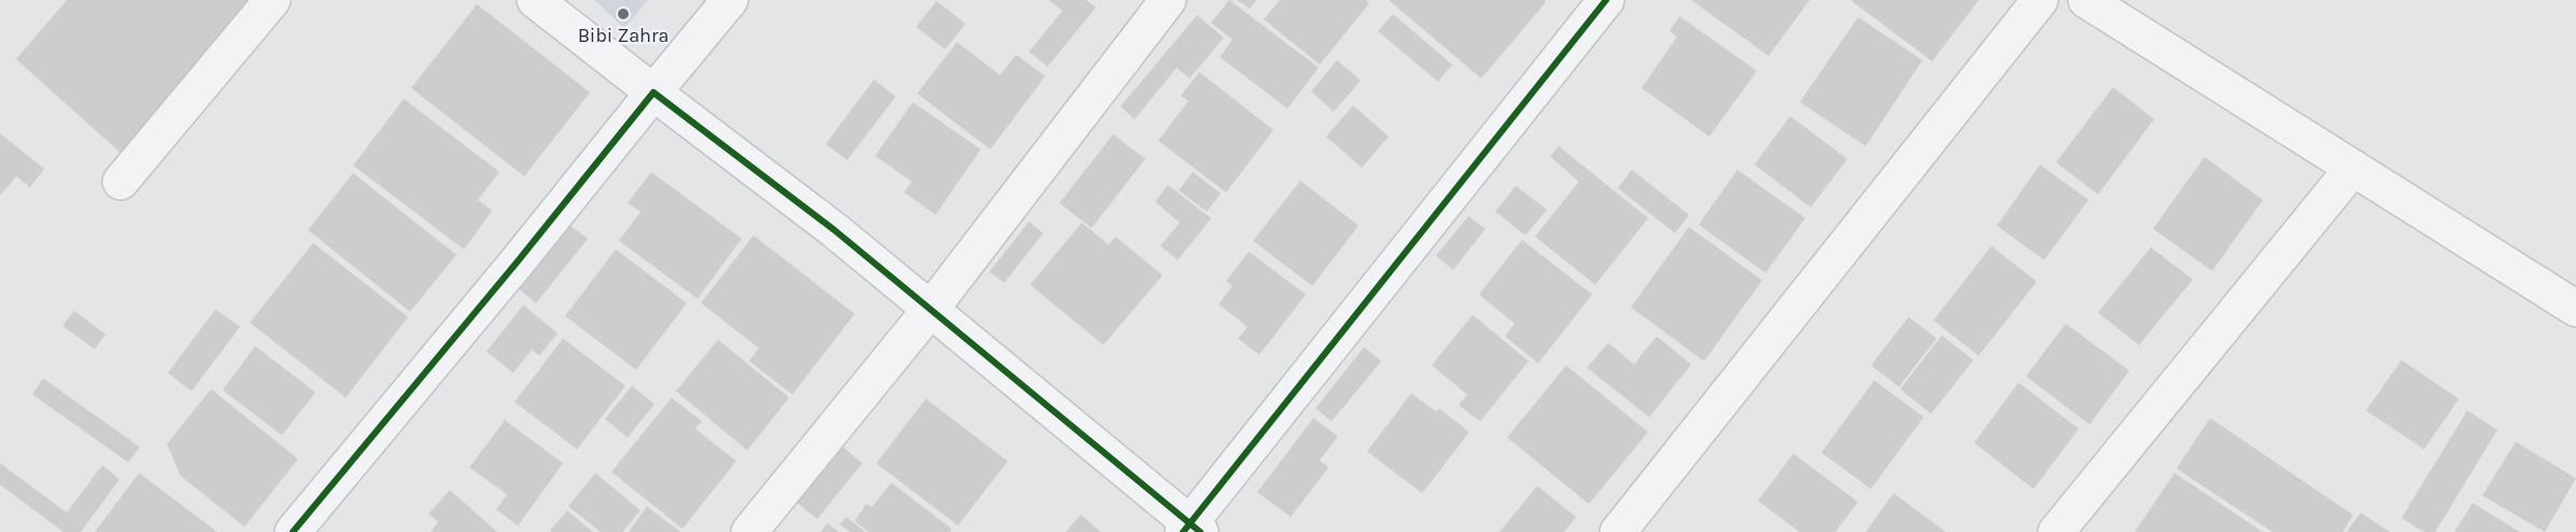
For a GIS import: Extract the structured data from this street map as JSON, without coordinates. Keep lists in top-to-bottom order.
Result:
{
  "places": ["Bibi Zahra"]
}
